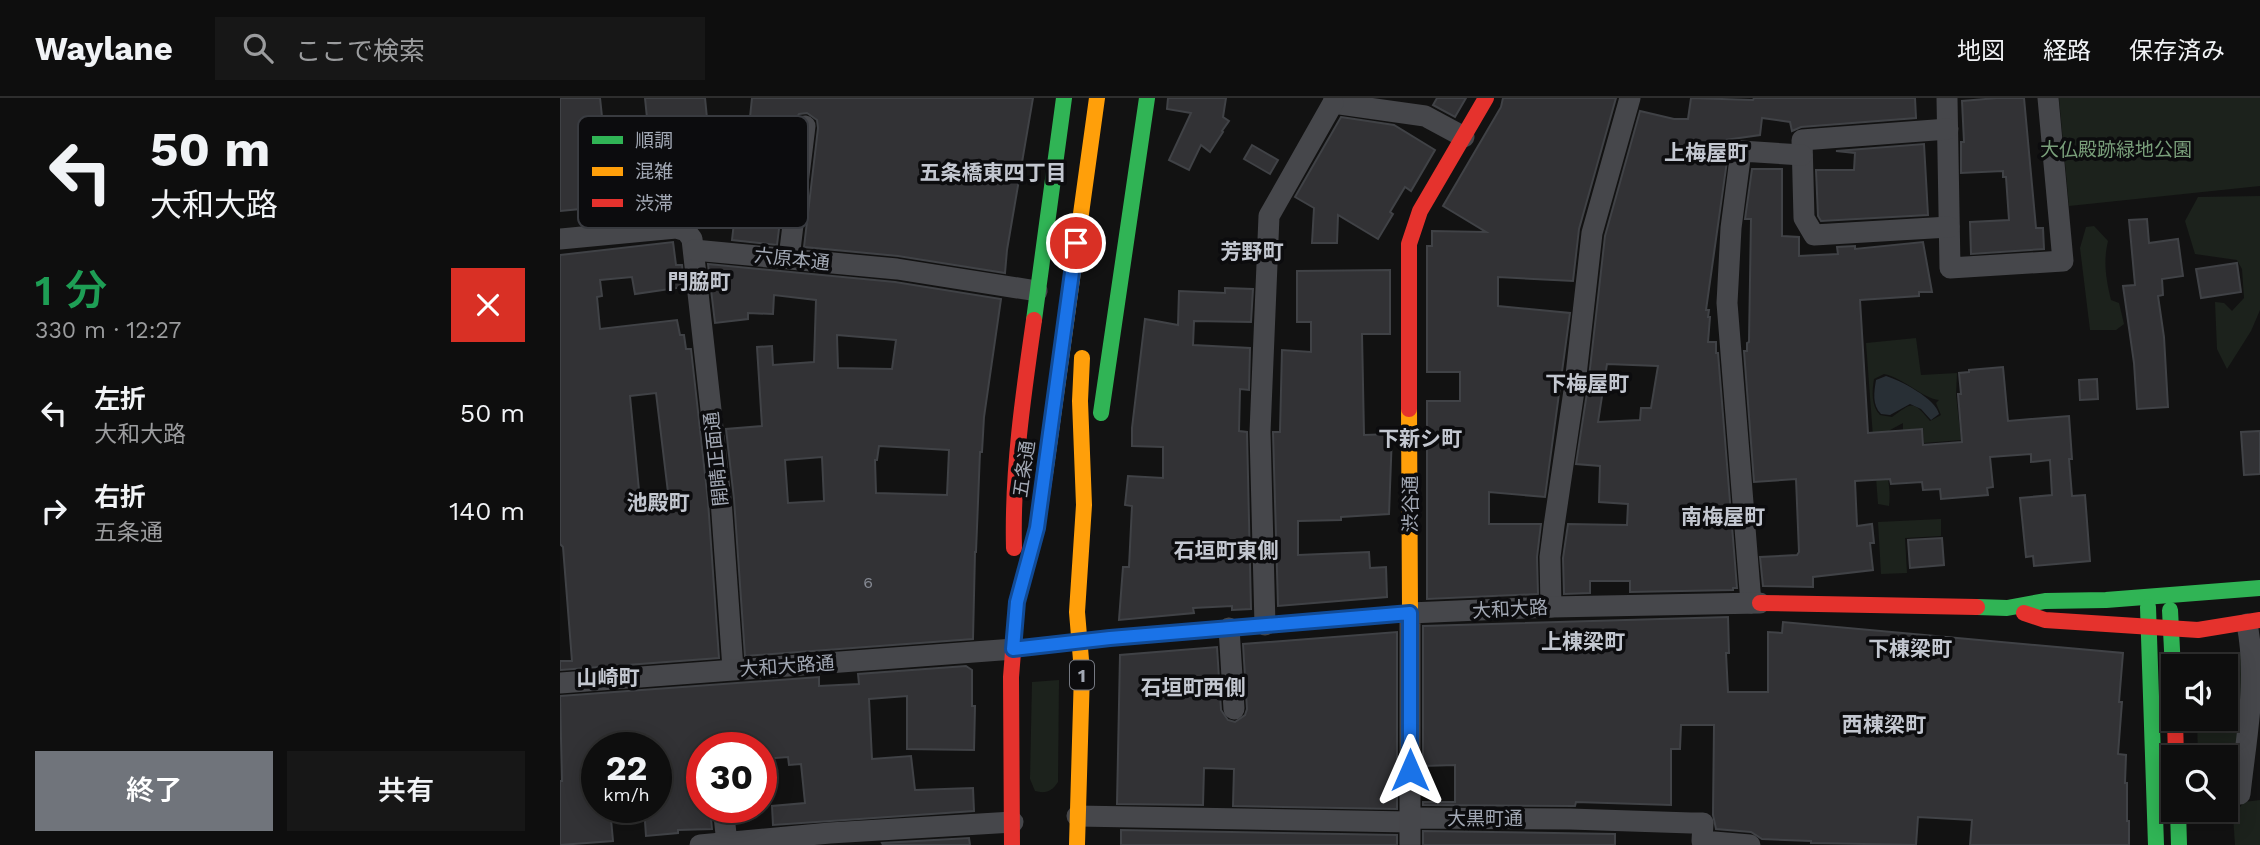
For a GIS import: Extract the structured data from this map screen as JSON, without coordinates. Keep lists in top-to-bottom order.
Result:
{
  "streets": {
    "main road": [
      "五条通",
      "渋谷通",
      "大和大路",
      "1"
    ],
    "street": [
      "六原本通",
      "開睛正面通",
      "大和大路通",
      "大黒町通"
    ]
  },
  "crossings": [
    ["六原本通", "開睛正面通"],
    ["開睛正面通", "大和大路通"],
    ["五条通", "大和大路"],
    ["五条通", "大和大路通"],
    ["渋谷通", "大和大路"],
    ["渋谷通", "大黒町通"],
    ["大和大路", "大和大路通"],
    ["大和大路", "1"],
    ["1", "大黒町通"]
  ],
  "districts": [
    "上梅屋町",
    "五条橋東四丁目",
    "芳野町",
    "門脇町",
    "下梅屋町",
    "下新シ町",
    "池殿町",
    "南梅屋町",
    "石垣町東側",
    "上棟梁町",
    "下棟梁町",
    "山崎町",
    "石垣町西側",
    "西棟梁町"
  ],
  "parks": ["大仏殿跡緑地公園"],
  "house_numbers": ["6"],
  "legend": ["順調", "混雑", "渋滞"],
  "page": {
    "header": "Waylane",
    "search": "ここで検索",
    "nav": ["地図", "経路", "保存済み"],
    "turn": ["50 m", "大和大路"],
    "heading": ["1 分", "330 m · 12:27"],
    "list": [
      {
        "name": "左折",
        "note": "大和大路",
        "value": "50 m"
      },
      {
        "name": "右折",
        "note": "五条通",
        "value": "140 m"
      }
    ],
    "speed": "22 km/h",
    "limit": "30",
    "buttons": ["終了", "共有"]
  }
}
